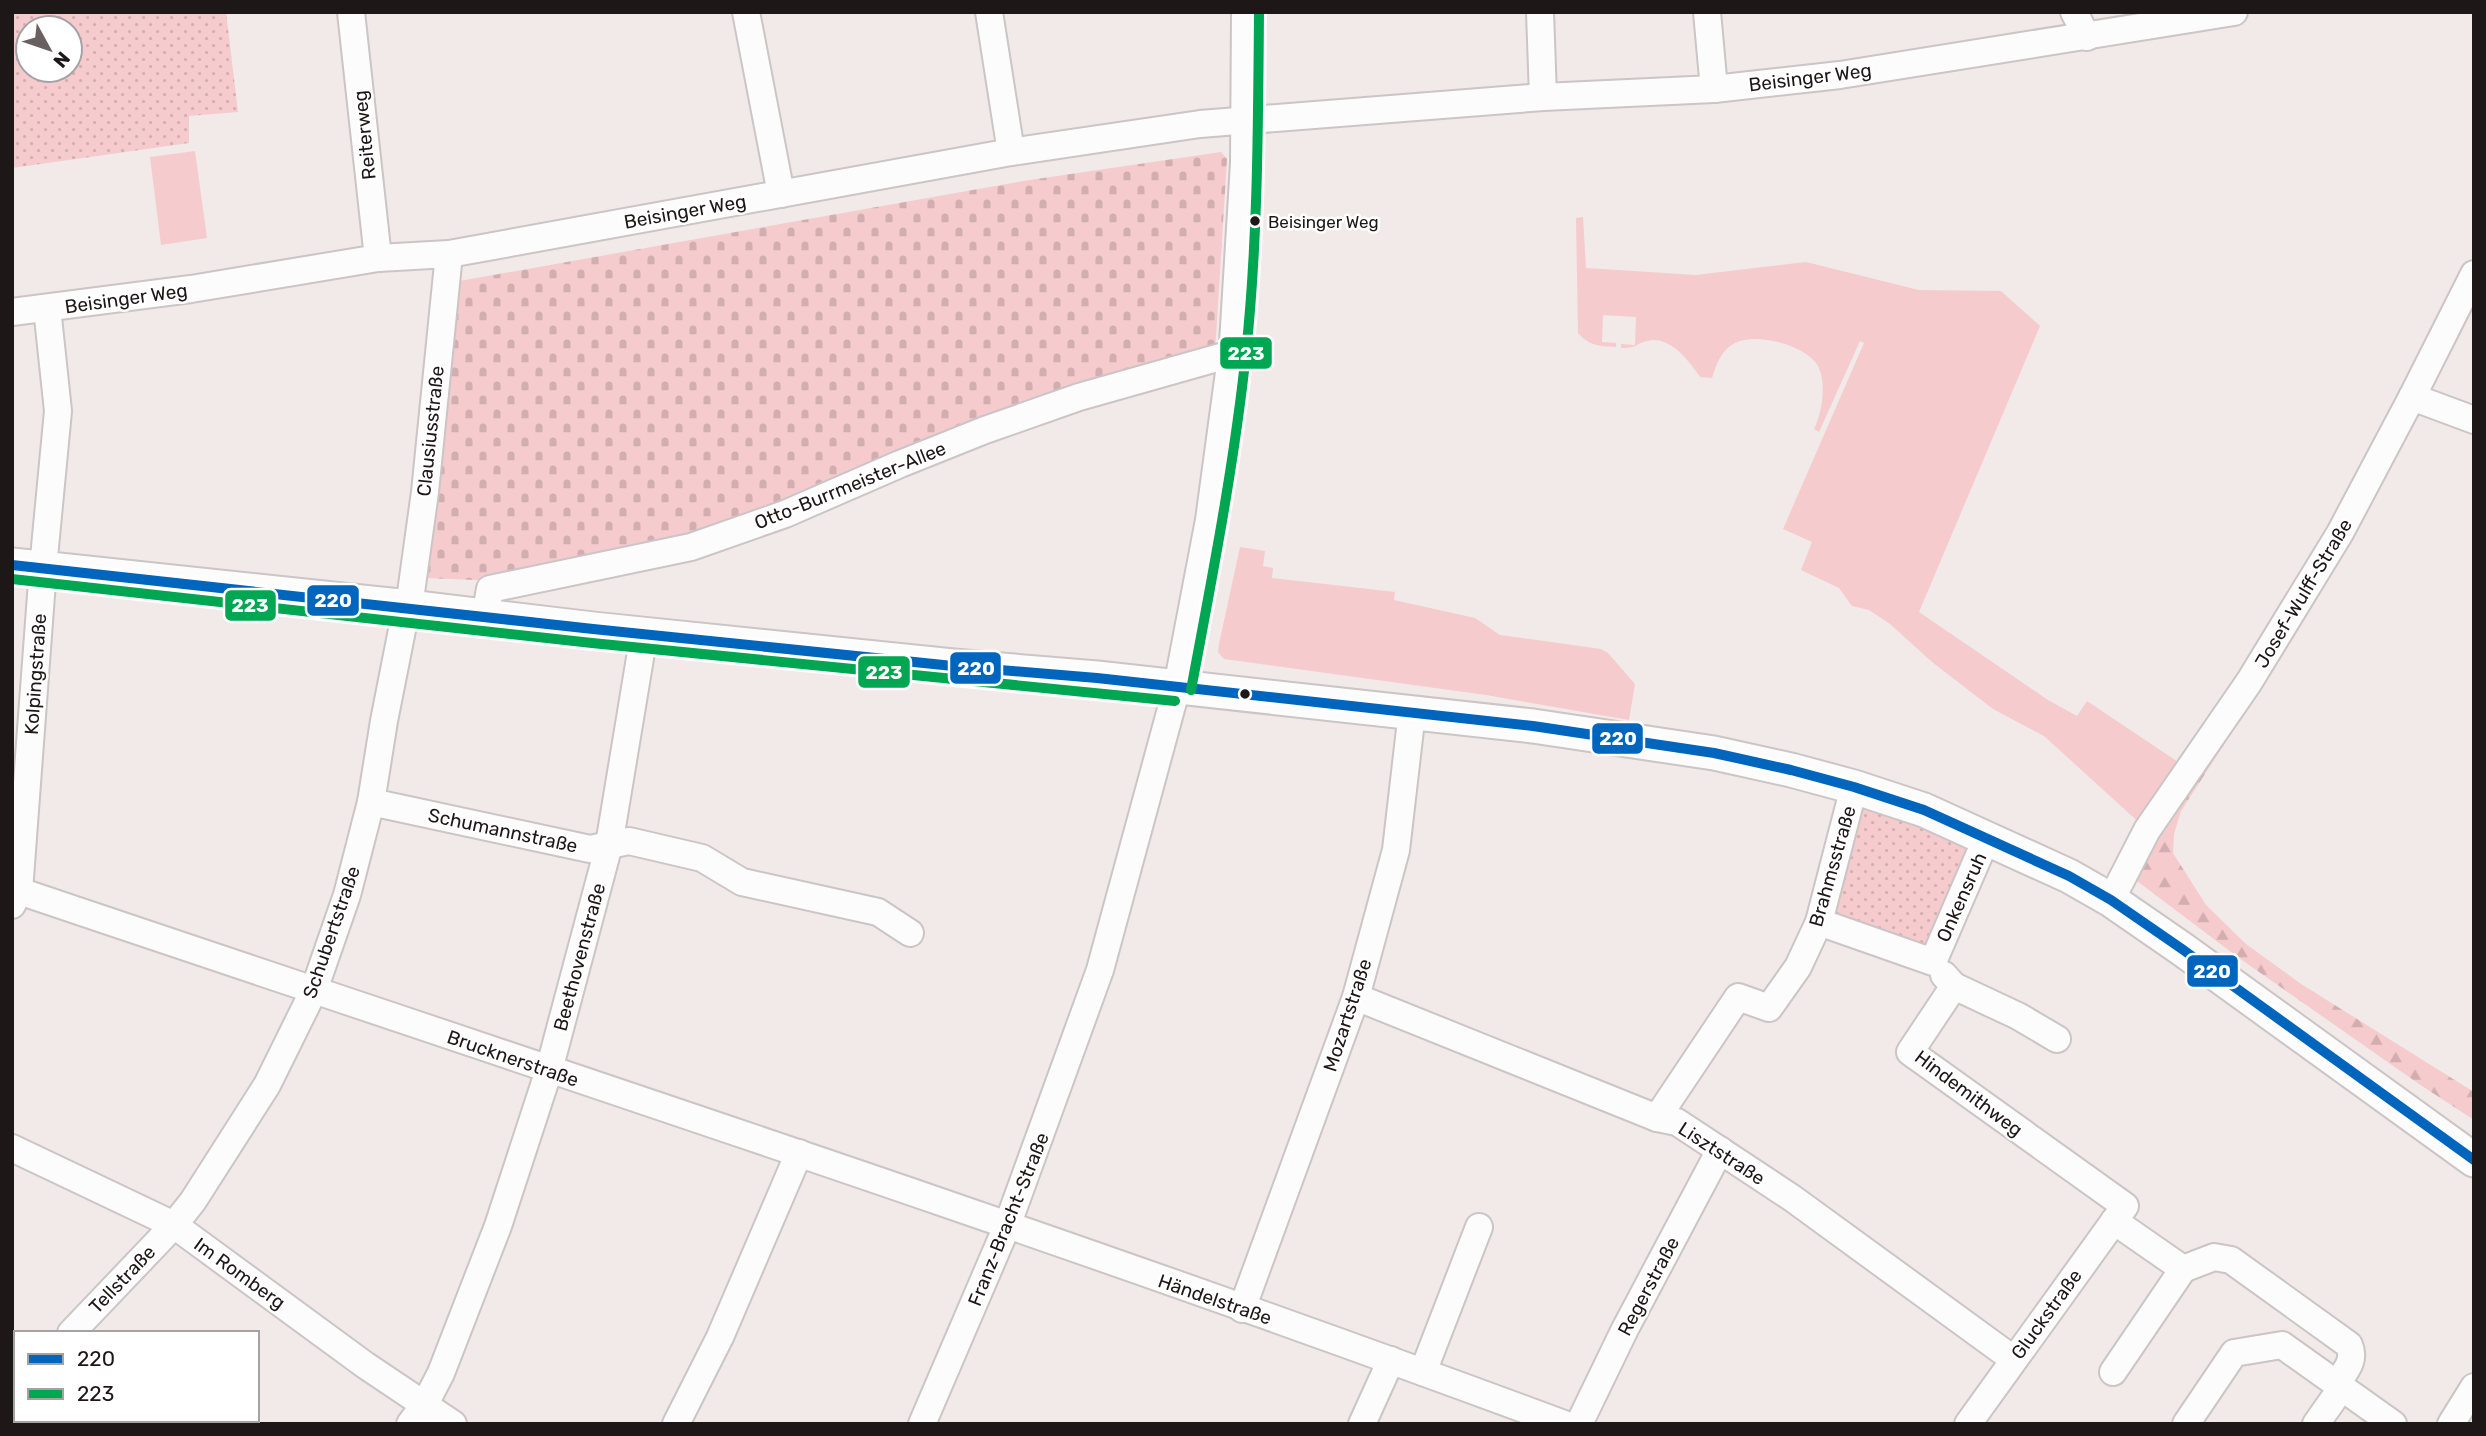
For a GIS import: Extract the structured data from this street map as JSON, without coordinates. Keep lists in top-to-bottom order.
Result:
{
  "streets": {
    "street": [
      "Beisinger Weg",
      "Reiterweg",
      "Clausiusstraße",
      "Otto-Burrmeister-Allee",
      "Josef-Wulff-Straße",
      "Kolpingstraße",
      "Schumannstraße",
      "Brahmsstraße",
      "Onkensruh",
      "Schubertstraße",
      "Beethovenstraße",
      "Mozartstraße",
      "Brucknerstraße",
      "Hindemithweg",
      "Lisztstraße",
      "Franz-Bracht-Straße",
      "Im Romberg",
      "Tellstraße",
      "Regerstraße",
      "Händelstraße",
      "Gluckstraße"
    ]
  },
  "crossings": [
    ["Beisinger Weg", "Reiterweg"],
    ["Beisinger Weg", "Clausiusstraße"],
    ["Beisinger Weg", "Kolpingstraße"],
    ["Clausiusstraße", "Schubertstraße"],
    ["Kolpingstraße", "Brucknerstraße"],
    ["Schumannstraße", "Schubertstraße"],
    ["Schumannstraße", "Beethovenstraße"],
    ["Brahmsstraße", "Onkensruh"],
    ["Brahmsstraße", "Lisztstraße"],
    ["Schubertstraße", "Brucknerstraße"],
    ["Schubertstraße", "Im Romberg"],
    ["Schubertstraße", "Tellstraße"],
    ["Beethovenstraße", "Brucknerstraße"],
    ["Beethovenstraße", "Im Romberg"],
    ["Mozartstraße", "Lisztstraße"],
    ["Mozartstraße", "Händelstraße"],
    ["Brucknerstraße", "Franz-Bracht-Straße"],
    ["Brucknerstraße", "Händelstraße"],
    ["Hindemithweg", "Gluckstraße"],
    ["Lisztstraße", "Regerstraße"],
    ["Lisztstraße", "Gluckstraße"],
    ["Franz-Bracht-Straße", "Händelstraße"],
    ["Im Romberg", "Tellstraße"]
  ],
  "places": ["Beisinger Weg"],
  "lines": ["transit line 223", "transit line 220"],
  "legend": ["220", "223"],
  "north": "bottom right"
}
